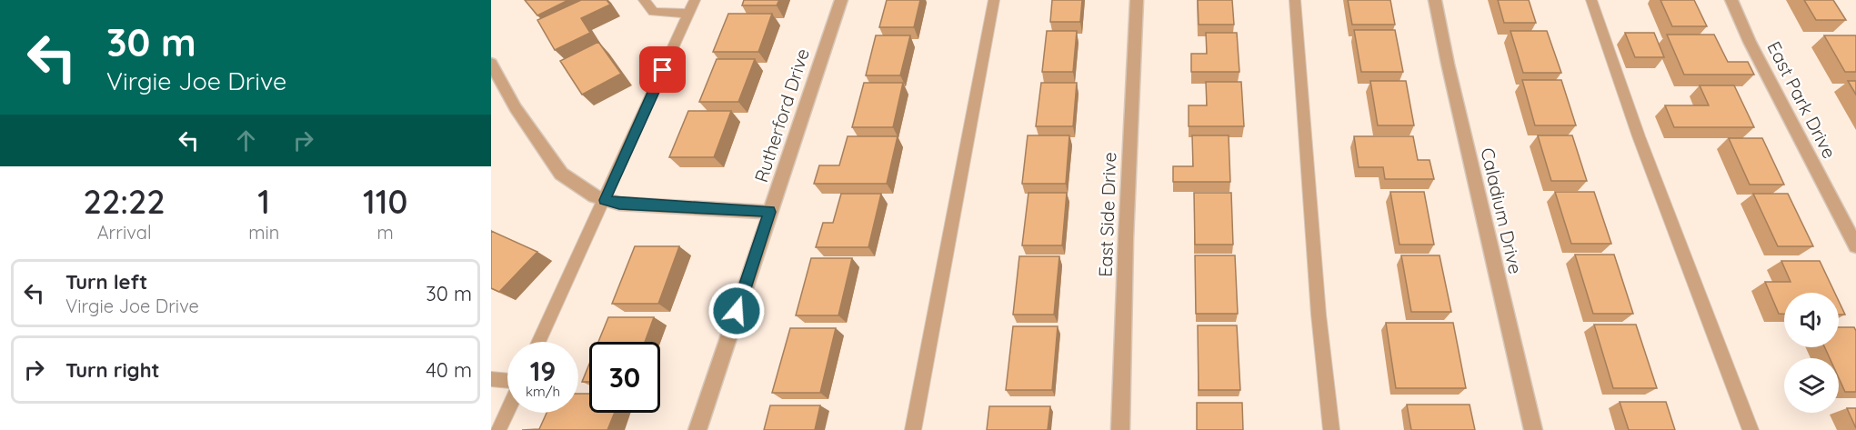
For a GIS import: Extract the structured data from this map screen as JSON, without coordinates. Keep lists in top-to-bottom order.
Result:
{
  "streets": {
    "street": [
      "East Park Drive",
      "Rutherford Drive",
      "Caladium Drive",
      "East Side Drive"
    ]
  },
  "page": {
    "turn": ["30 m", "Virgie Joe Drive"],
    "eta": [
      "22:22",
      "Arrival",
      "1",
      "min",
      "110",
      "m"
    ],
    "list": [
      {
        "name": "Turn left",
        "note": "Virgie Joe Drive",
        "value": "30 m"
      },
      {
        "name": "Turn right",
        "value": "40 m"
      }
    ],
    "speed": "19 km/h",
    "limit": "30"
  }
}
